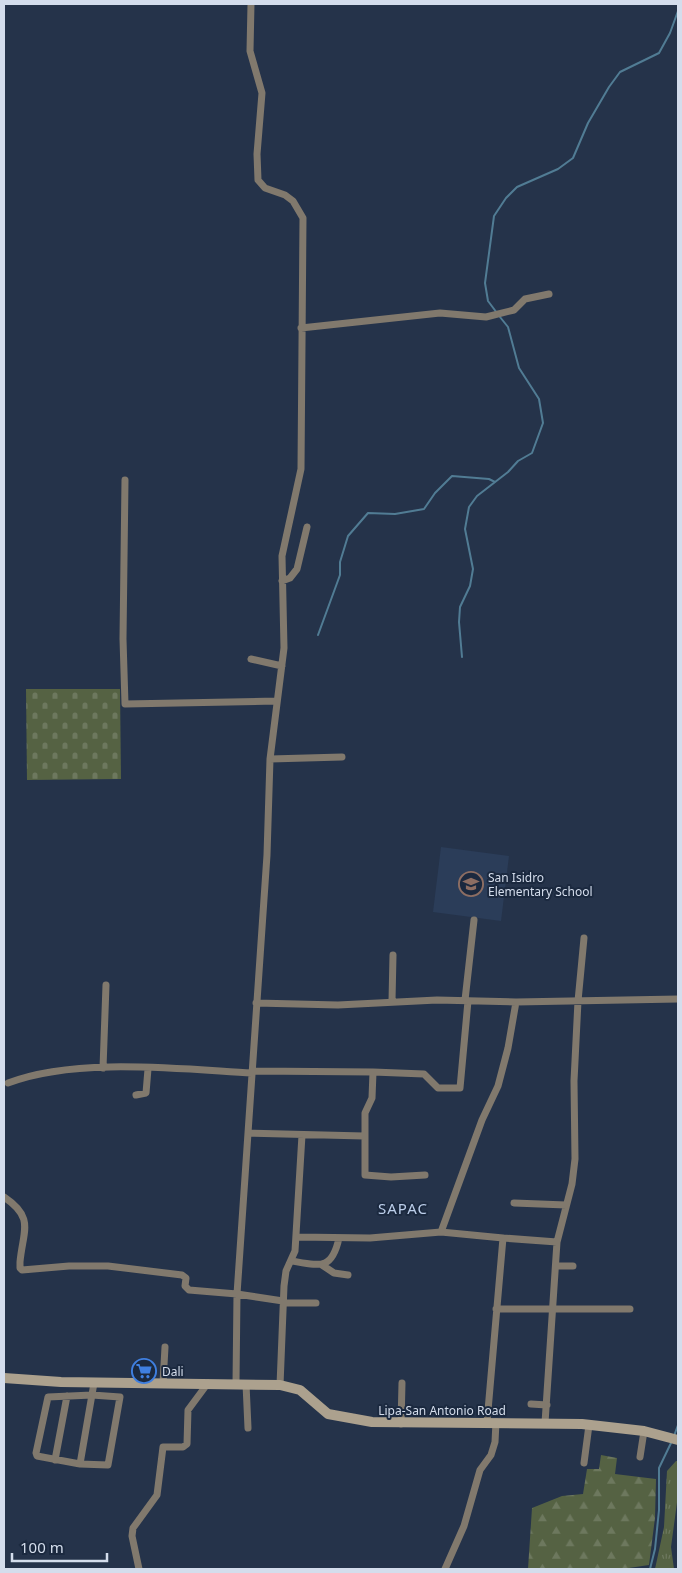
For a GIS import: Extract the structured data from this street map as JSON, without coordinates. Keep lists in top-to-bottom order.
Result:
{
  "streets": {
    "main road": ["Lipa-San Antonio Road"]
  },
  "districts": ["SAPAC"],
  "places": {
    "school or university": ["San Isidro Elementary School"],
    "supermarket": ["Dali"]
  },
  "scale_bar": "100 m"
}
